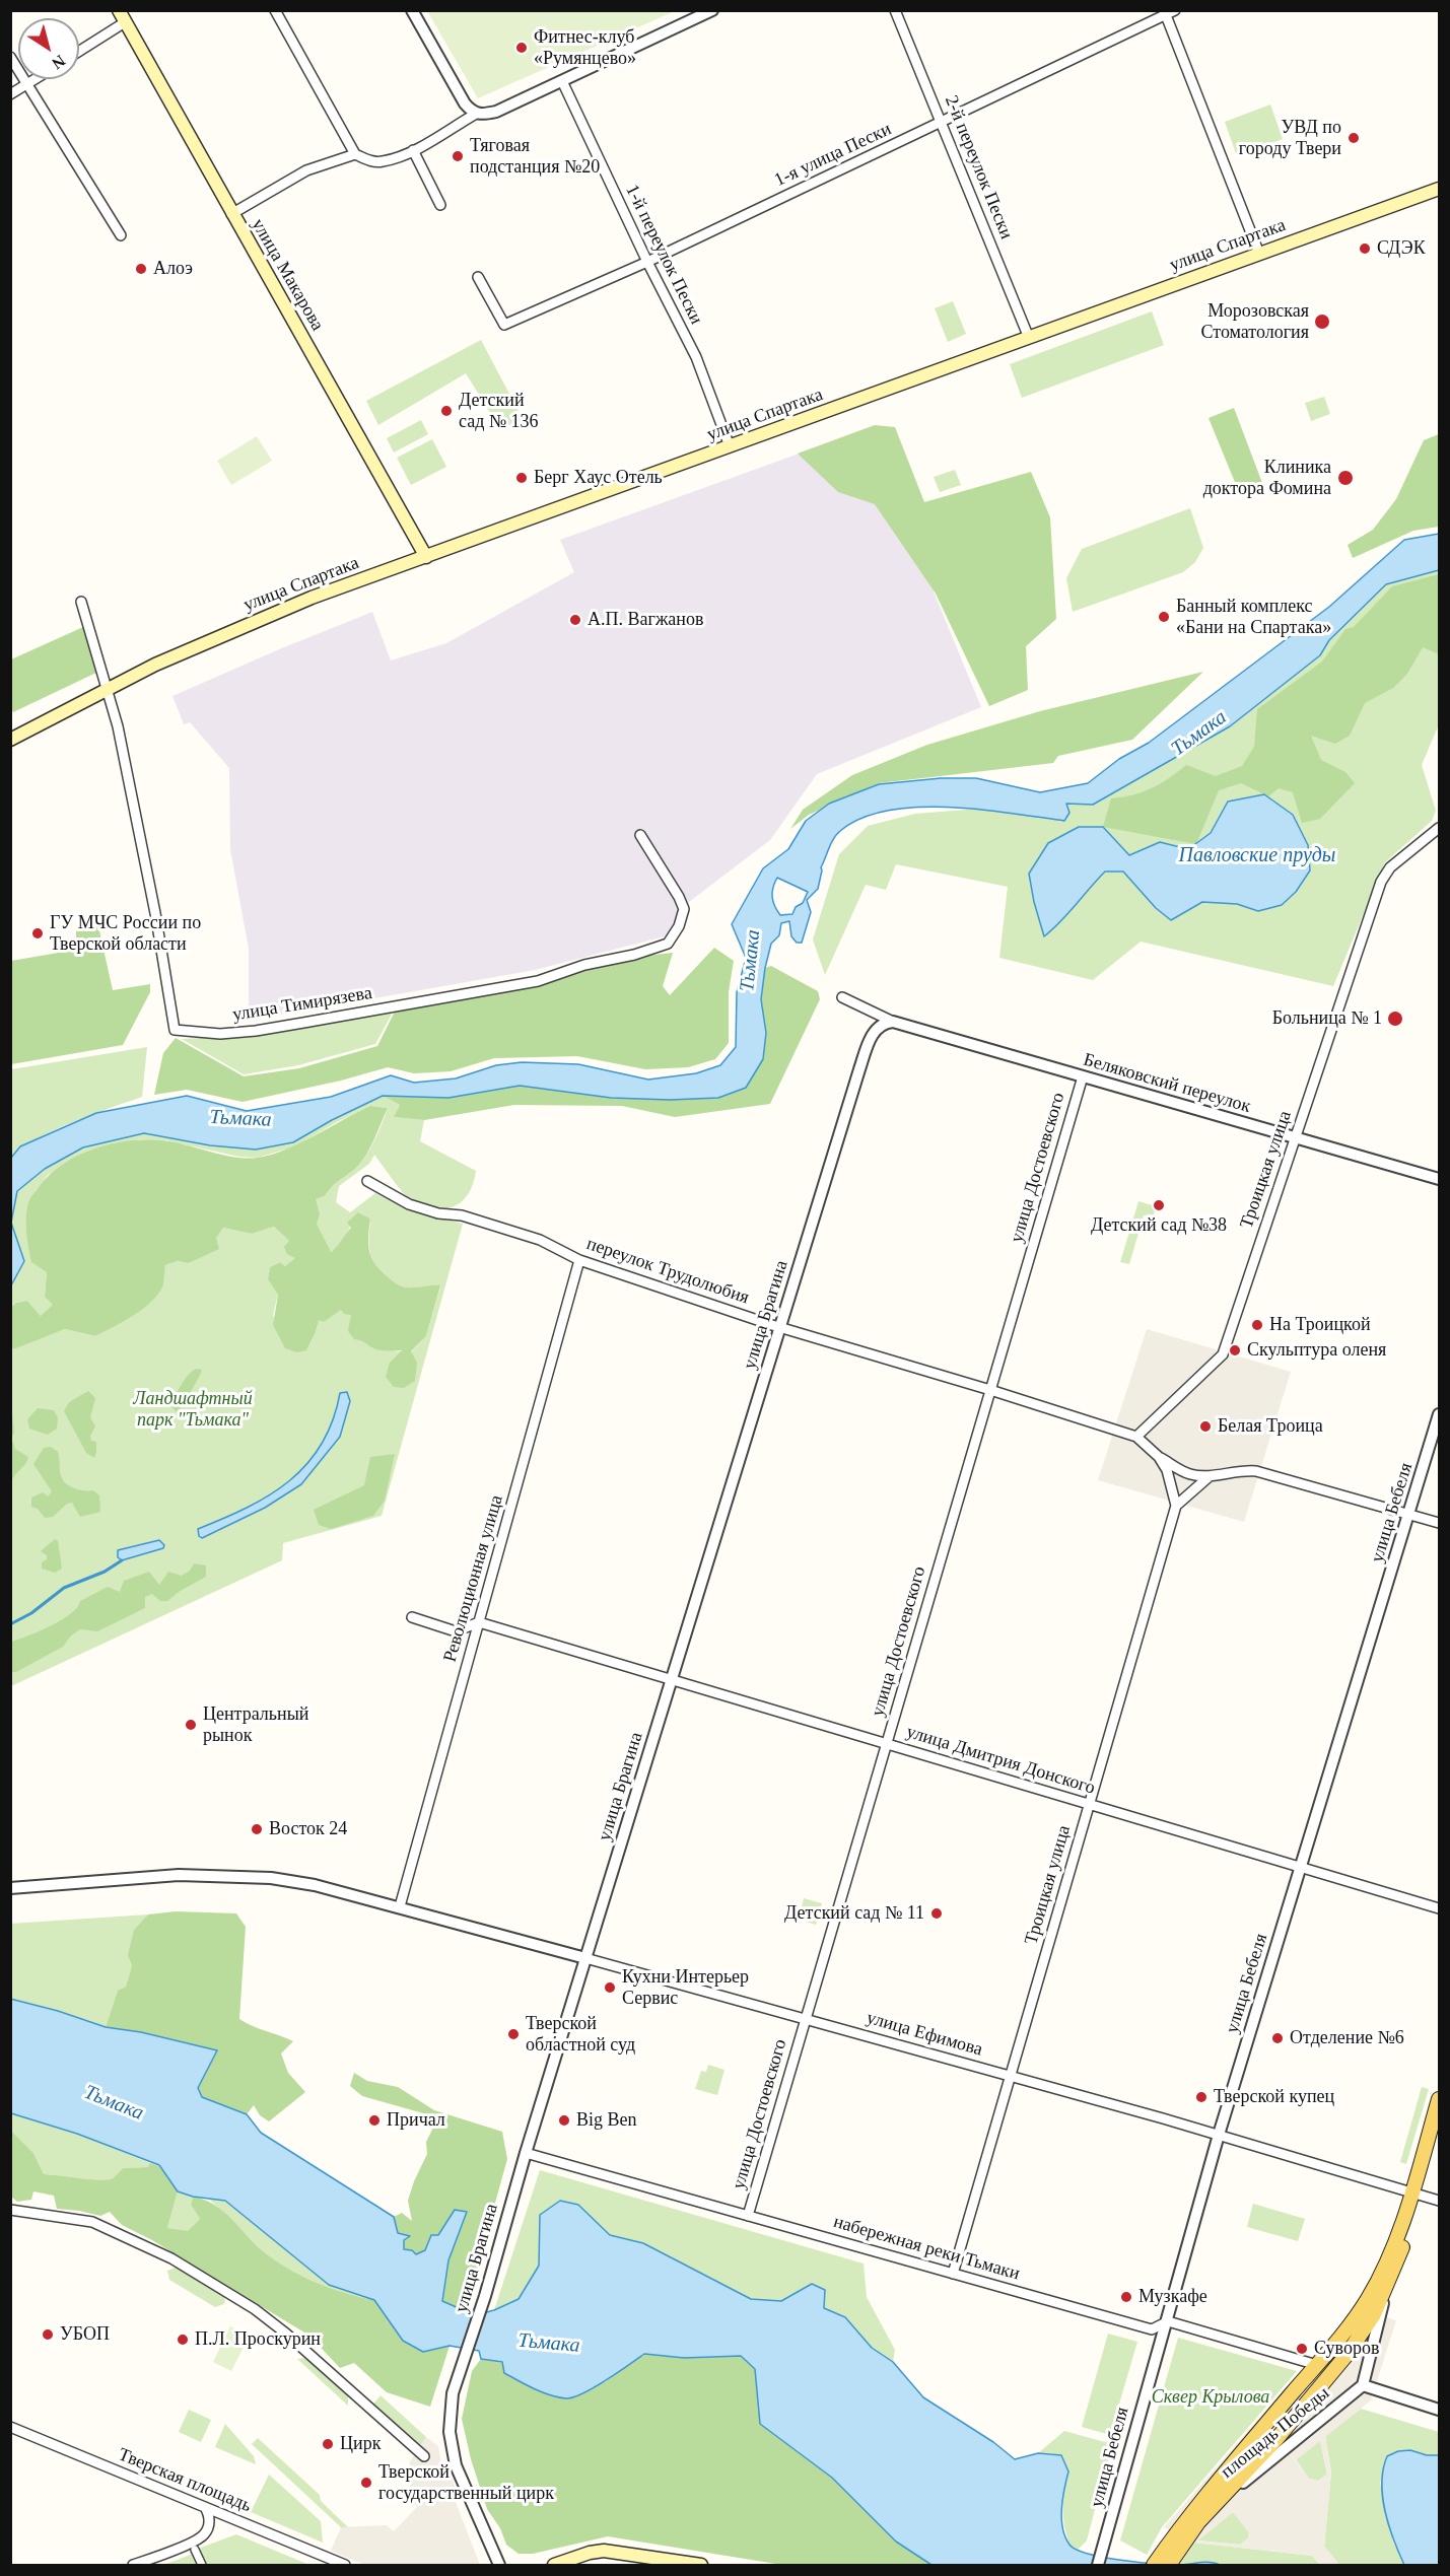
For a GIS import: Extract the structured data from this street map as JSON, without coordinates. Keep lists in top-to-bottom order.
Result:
{
  "streets": {
    "main road": ["улица Спартака", "улица Макарова", "площадь Победы"],
    "street": [
      "1-я улица Пески",
      "2-й переулок Пески",
      "1-й переулок Пески",
      "улица Тимирязева",
      "Беляковский переулок",
      "улица Достоевского",
      "Троицкая улица",
      "переулок Трудолюбия",
      "улица Брагина",
      "улица Бебеля",
      "Революционная улица",
      "улица Дмитрия Донского",
      "улица Ефимова",
      "набережная реки Тьмаки",
      "Тверская площадь"
    ]
  },
  "crossings": [
    ["1-я улица Пески", "2-й переулок Пески"],
    ["1-я улица Пески", "1-й переулок Пески"],
    ["2-й переулок Пески", "улица Спартака"],
    ["улица Спартака", "1-й переулок Пески"],
    ["улица Спартака", "улица Макарова"],
    ["улица Спартака", "улица Тимирязева"],
    ["Беляковский переулок", "улица Достоевского"],
    ["Беляковский переулок", "Троицкая улица"],
    ["Беляковский переулок", "улица Брагина"],
    ["улица Достоевского", "переулок Трудолюбия"],
    ["улица Достоевского", "улица Дмитрия Донского"],
    ["улица Достоевского", "улица Ефимова"],
    ["улица Достоевского", "набережная реки Тьмаки"],
    ["Троицкая улица", "переулок Трудолюбия"],
    ["Троицкая улица", "улица Дмитрия Донского"],
    ["Троицкая улица", "улица Ефимова"],
    ["Троицкая улица", "набережная реки Тьмаки"],
    ["переулок Трудолюбия", "улица Брагина"],
    ["переулок Трудолюбия", "Революционная улица"],
    ["улица Брагина", "улица Дмитрия Донского"],
    ["улица Брагина", "улица Ефимова"],
    ["улица Брагина", "набережная реки Тьмаки"],
    ["улица Бебеля", "улица Дмитрия Донского"],
    ["улица Бебеля", "улица Ефимова"],
    ["улица Бебеля", "набережная реки Тьмаки"],
    ["Революционная улица", "улица Дмитрия Донского"],
    ["Революционная улица", "улица Ефимова"],
    ["набережная реки Тьмаки", "площадь Победы"]
  ],
  "water": ["Тьмака", "Павловские пруды"],
  "parks": ["Ландшафтный парк \"Тьмака\"", "Сквер Крылова"],
  "places": [
    "Фитнес-клуб «Румянцево»",
    "УВД по городу Твери",
    "Тяговая подстанция №20",
    "СДЭК",
    "Алоэ",
    "Морозовская Стоматология",
    "Детский сад № 136",
    "Берг Хаус Отель",
    "Клиника доктора Фомина",
    "Банный комплекс «Бани на Спартака»",
    "А.П. Вагжанов",
    "ГУ МЧС России по Тверской области",
    "Больница № 1",
    "Детский сад №38",
    "На Троицкой",
    "Скульптура оленя",
    "Белая Троица",
    "Центральный рынок",
    "Восток 24",
    "Детский сад № 11",
    "Кухни Интерьер Сервис",
    "Тверской областной суд",
    "Отделение №6",
    "Тверской купец",
    "Причал",
    "Big Ben",
    "Музкафе",
    "УБОП",
    "П.Л. Проскурин",
    "Суворов",
    "Цирк",
    "Тверской государственный цирк"
  ],
  "north": "bottom right"
}
